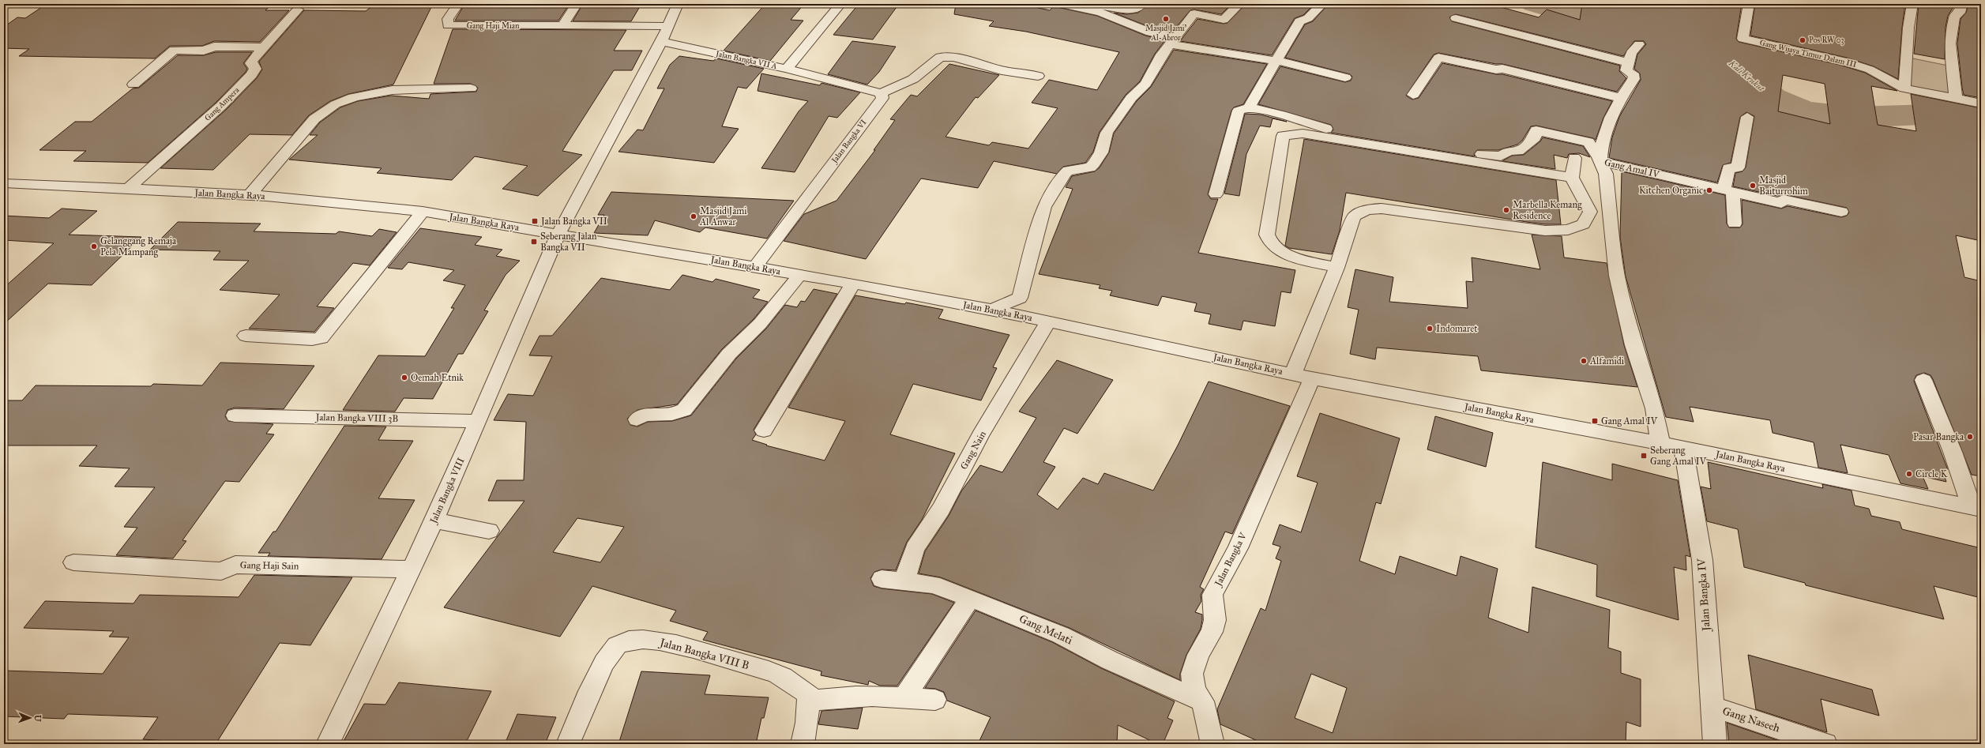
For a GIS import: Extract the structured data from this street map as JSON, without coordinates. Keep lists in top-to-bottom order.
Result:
{
  "streets": {
    "street": [
      "Gang Haji Mian",
      "Gang Wijaya Timur Dalam III",
      "Jalan Bangka VII A",
      "Gang Ampera",
      "Jalan Bangka VI",
      "Gang Amal IV",
      "Jalan Bangka Raya",
      "Jalan Bangka VIII 3B",
      "Gang Nain",
      "Jalan Bangka VIII",
      "Jalan Bangka V",
      "Gang Haji Sain",
      "Jalan Bangka IV",
      "Gang Melati",
      "Jalan Bangka VIII B",
      "Gang Naseeh"
    ]
  },
  "crossings": [
    ["Gang Ampera", "Jalan Bangka Raya"],
    ["Jalan Bangka VI", "Jalan Bangka Raya"],
    ["Gang Amal IV", "Jalan Bangka Raya"],
    ["Jalan Bangka Raya", "Gang Nain"],
    ["Jalan Bangka Raya", "Jalan Bangka VIII"],
    ["Jalan Bangka Raya", "Jalan Bangka V"],
    ["Jalan Bangka Raya", "Jalan Bangka IV"],
    ["Jalan Bangka VIII 3B", "Jalan Bangka VIII"],
    ["Gang Nain", "Gang Melati"],
    ["Jalan Bangka VIII", "Gang Haji Sain"],
    ["Jalan Bangka V", "Gang Melati"],
    ["Jalan Bangka IV", "Gang Naseeh"]
  ],
  "water": ["Kali Krukut"],
  "places": {
    "other": [
      "Masjid Jami' Al-Abror",
      "Pos RW 03",
      "Masjid Baiturrohim",
      "Kitchen Organic",
      "Marbella Kemang Residence",
      "Masjid Jami Al Anwar",
      "Gelanggang Remaja Pela Mampang",
      "Indomaret",
      "Alfamidi",
      "Oemah Etnik",
      "Pasar Bangka",
      "Circle K"
    ],
    "transit": [
      "Jalan Bangka VII",
      "Seberang Jalan Bangka VII",
      "Gang Amal IV",
      "Seberang Gang Amal IV"
    ]
  },
  "north": "right"
}
